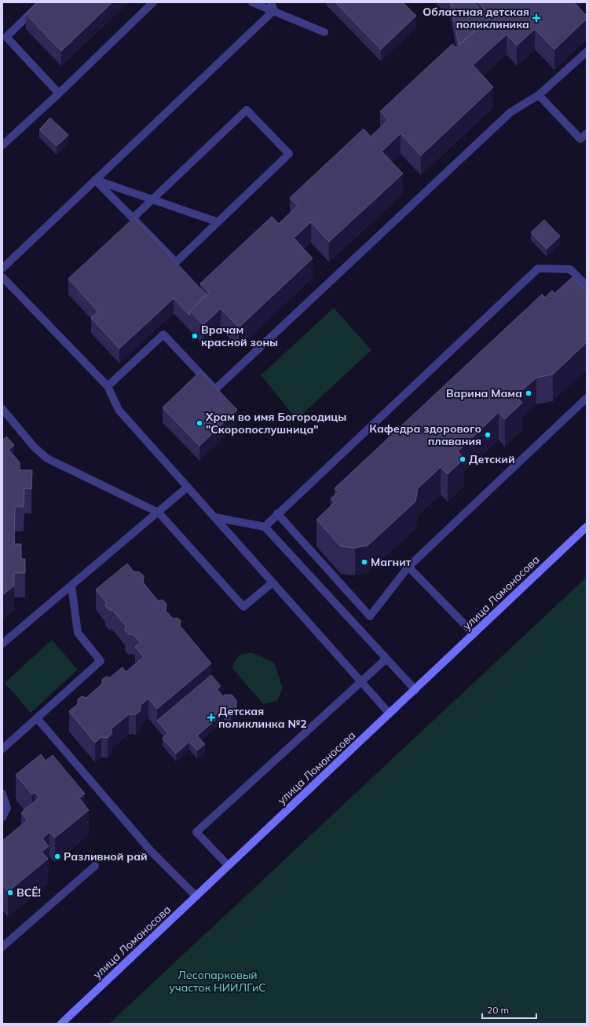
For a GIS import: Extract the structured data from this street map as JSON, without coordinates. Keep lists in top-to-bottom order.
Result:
{
  "streets": {
    "main road": ["улица Ломоносова"]
  },
  "parks": ["Лесопарковый участок НИИЛГиС"],
  "places": {
    "health": ["Областная детская поликлиника", "Детская поликлинка №2"],
    "other": [
      "Врачам красной зоны",
      "Варина Мама",
      "Храм во имя Богородицы \"Скоропослушница\"",
      "Кафедра здорового плавания",
      "Детский",
      "Магнит",
      "Разливной рай",
      "ВСЁ!"
    ]
  },
  "scale_bar": "20 m"
}
